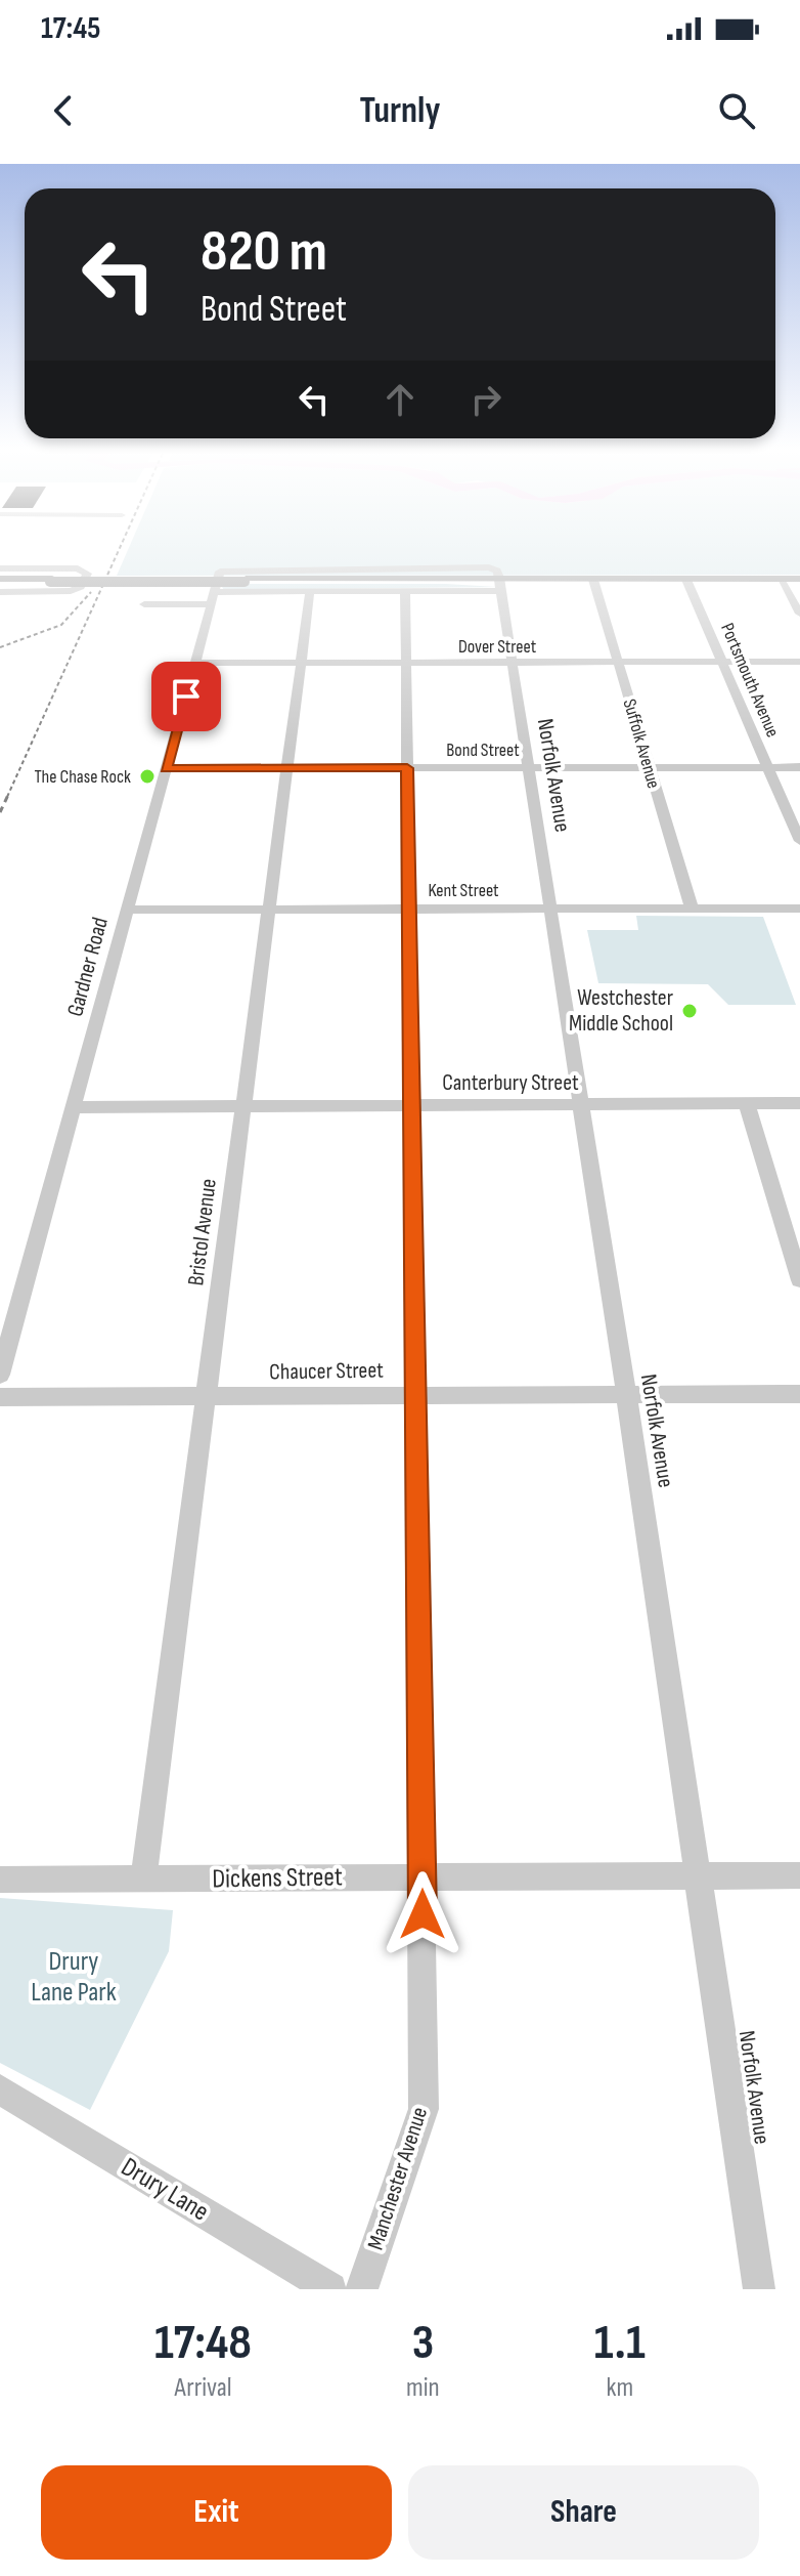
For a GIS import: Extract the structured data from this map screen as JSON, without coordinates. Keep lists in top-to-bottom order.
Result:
{
  "streets": {
    "street": [
      "Dover Street",
      "Portsmouth Avenue",
      "Suffolk Avenue",
      "Bond Street",
      "Norfolk Avenue",
      "Kent Street",
      "Gardner Road",
      "Canterbury Street",
      "Bristol Avenue",
      "Chaucer Street",
      "Dickens Street",
      "Manchester Avenue",
      "Drury Lane"
    ]
  },
  "crossings": [
    ["Dover Street", "Portsmouth Avenue"],
    ["Dover Street", "Suffolk Avenue"],
    ["Dover Street", "Norfolk Avenue"],
    ["Dover Street", "Gardner Road"],
    ["Dover Street", "Bristol Avenue"],
    ["Dover Street", "Manchester Avenue"],
    ["Portsmouth Avenue", "Bond Street"],
    ["Suffolk Avenue", "Bond Street"],
    ["Suffolk Avenue", "Kent Street"],
    ["Bond Street", "Norfolk Avenue"],
    ["Bond Street", "Gardner Road"],
    ["Bond Street", "Bristol Avenue"],
    ["Bond Street", "Manchester Avenue"],
    ["Norfolk Avenue", "Kent Street"],
    ["Norfolk Avenue", "Gardner Road"],
    ["Norfolk Avenue", "Canterbury Street"],
    ["Norfolk Avenue", "Chaucer Street"],
    ["Norfolk Avenue", "Dickens Street"],
    ["Kent Street", "Gardner Road"],
    ["Kent Street", "Bristol Avenue"],
    ["Kent Street", "Manchester Avenue"],
    ["Gardner Road", "Canterbury Street"],
    ["Canterbury Street", "Bristol Avenue"],
    ["Canterbury Street", "Manchester Avenue"],
    ["Bristol Avenue", "Chaucer Street"],
    ["Bristol Avenue", "Dickens Street"],
    ["Chaucer Street", "Manchester Avenue"],
    ["Dickens Street", "Manchester Avenue"]
  ],
  "parks": ["Drury Lane Park"],
  "places": ["The Chase Rock", "Westchester Middle School"],
  "page": {
    "status": "17:45",
    "header": "Turnly",
    "turn": ["820 m", "Bond Street"],
    "eta": [
      "17:48",
      "Arrival",
      "3",
      "min",
      "1.1",
      "km"
    ],
    "buttons": ["Exit", "Share"]
  }
}
